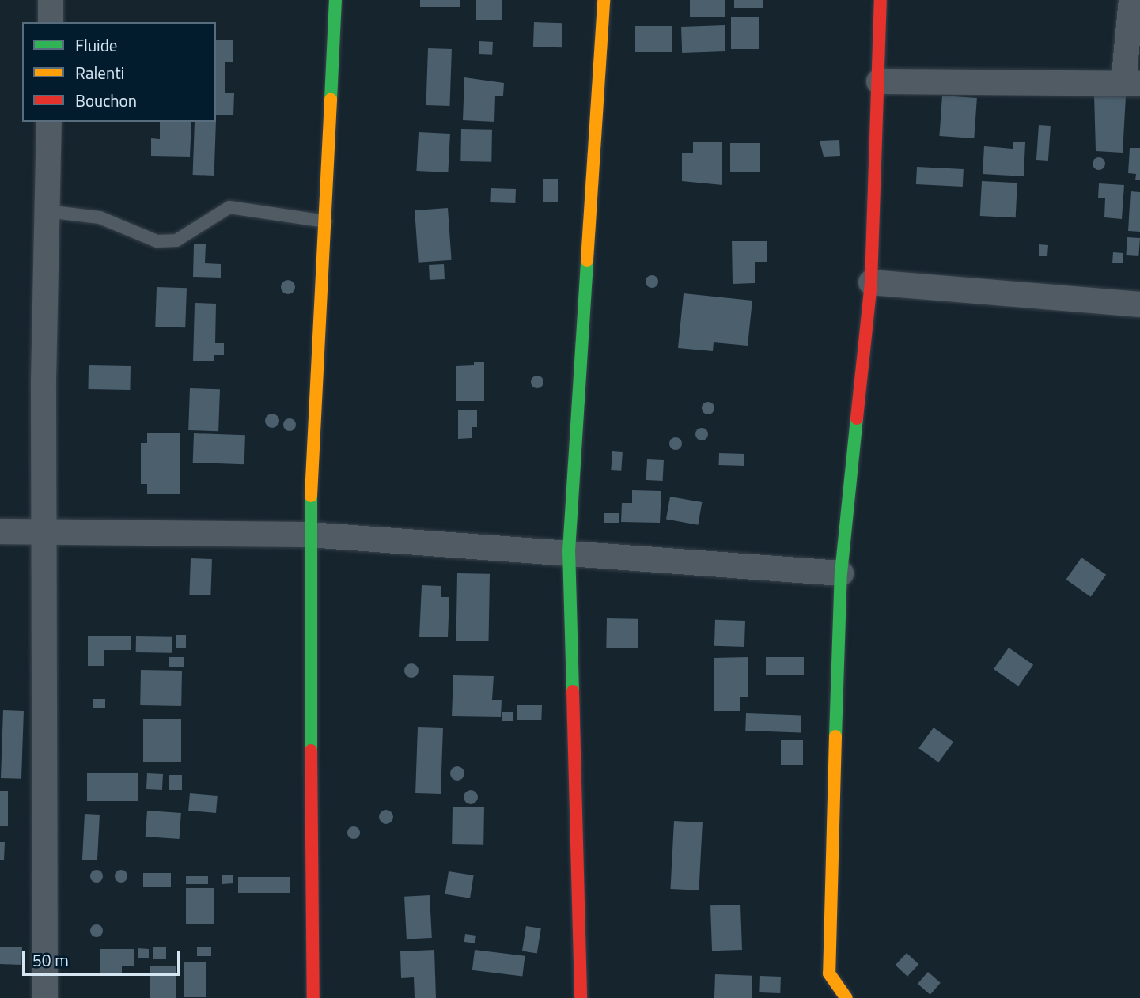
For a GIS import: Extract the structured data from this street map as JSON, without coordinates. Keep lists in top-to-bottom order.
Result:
{
  "legend": ["Fluide", "Ralenti", "Bouchon"],
  "scale_bar": "50 m"
}
